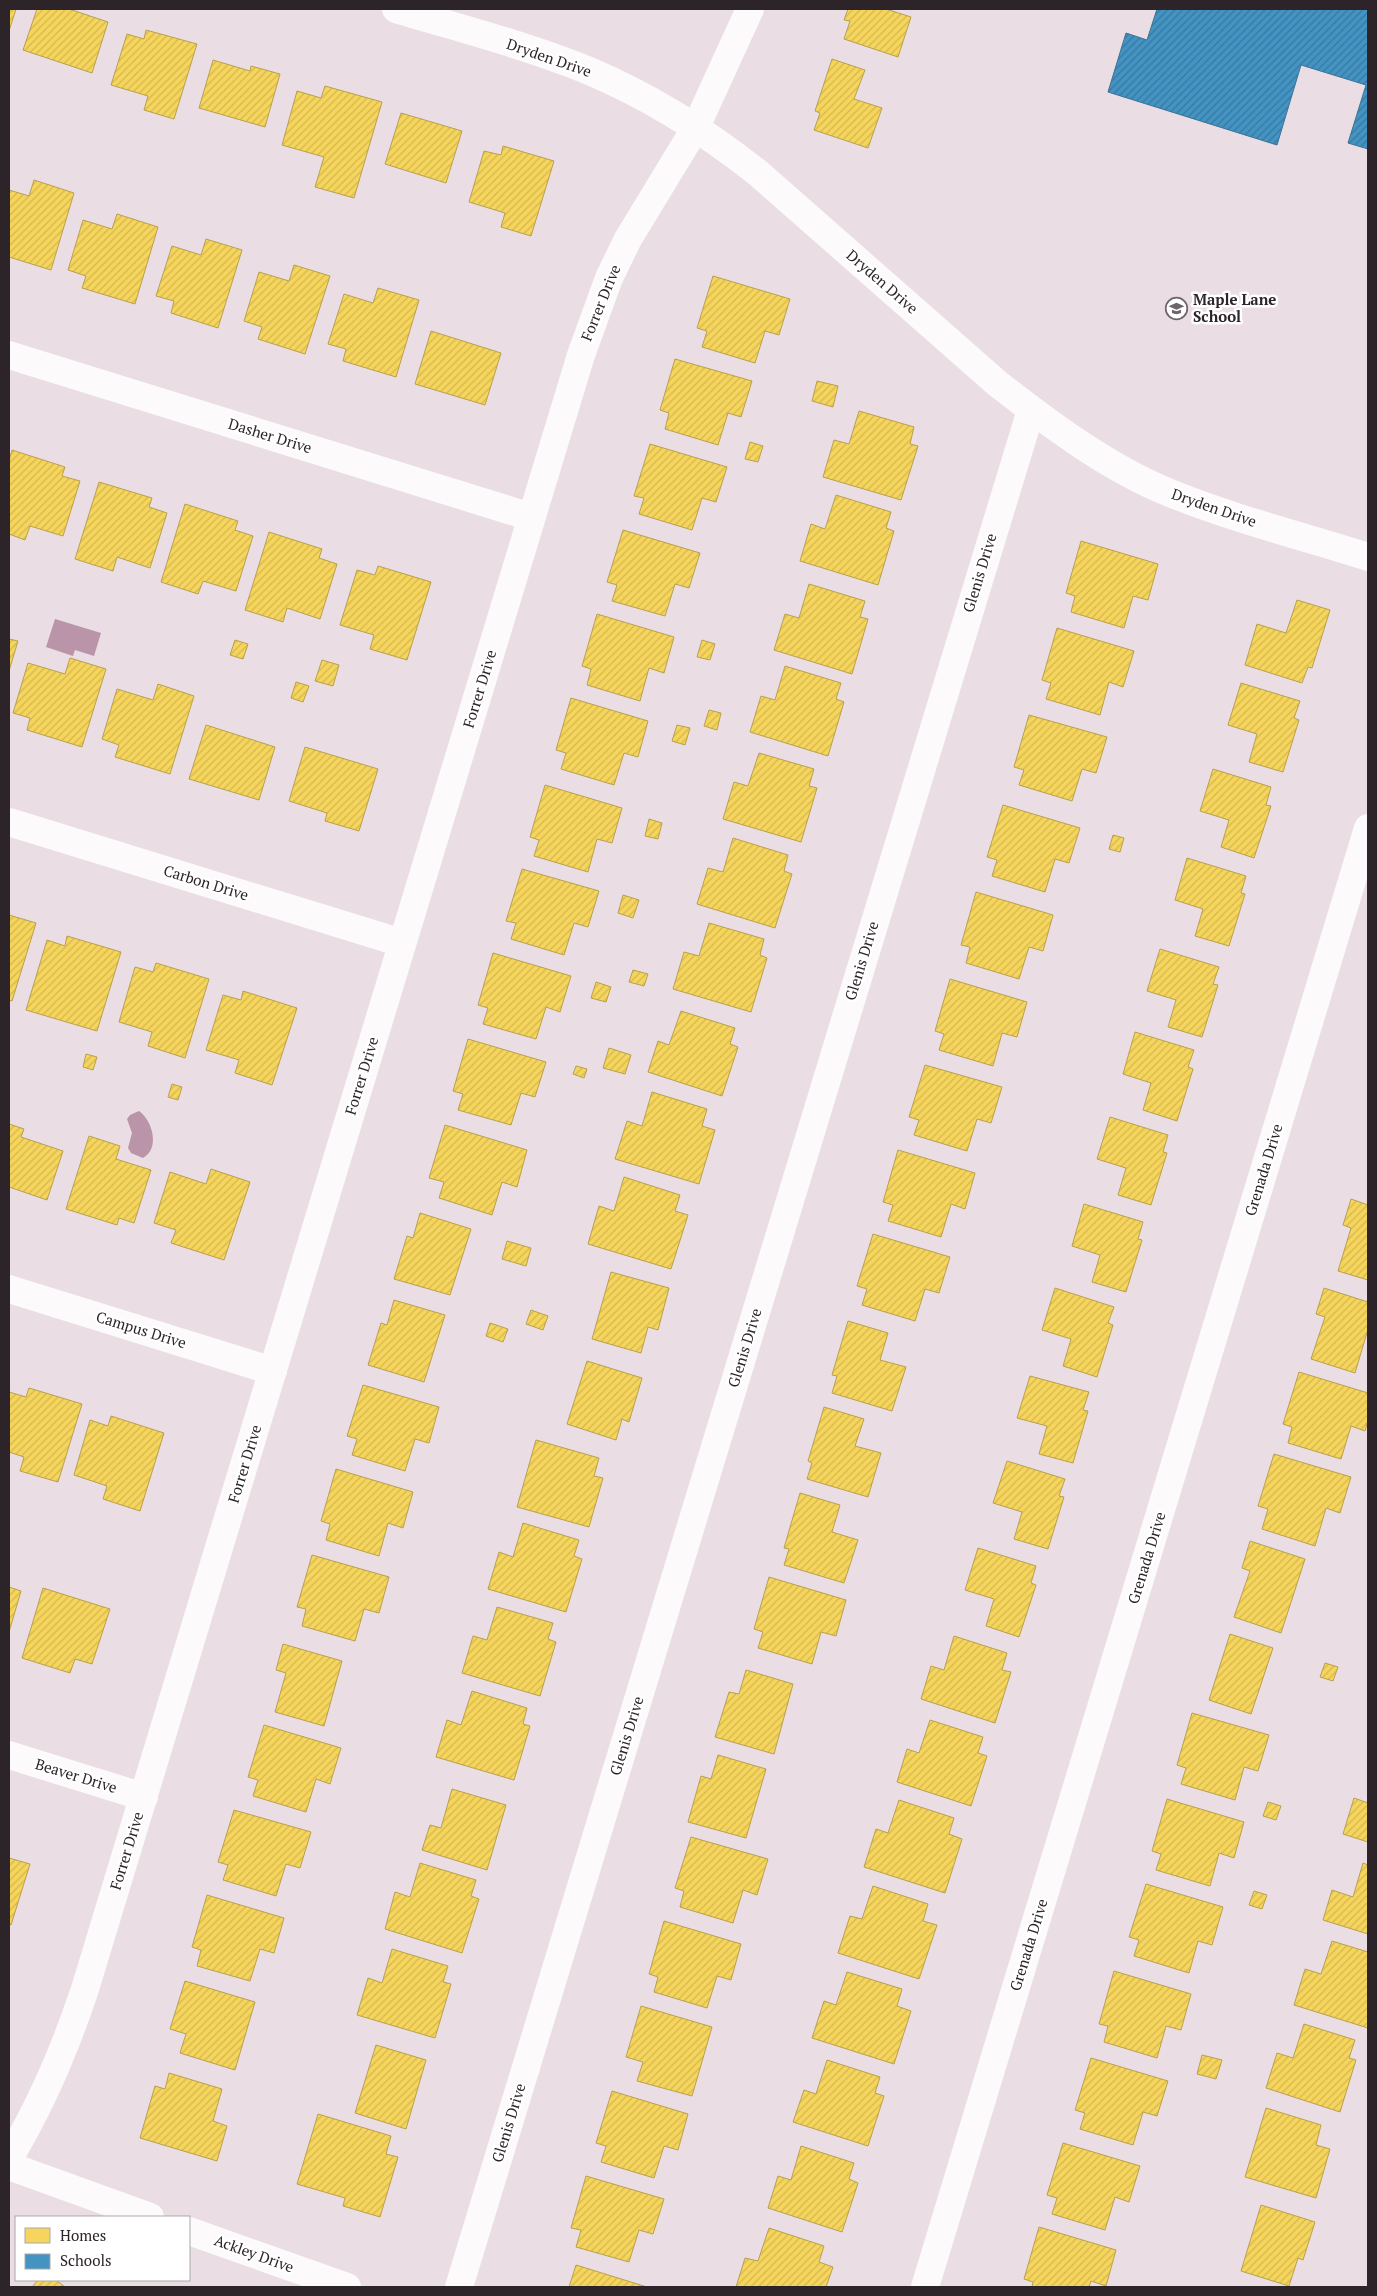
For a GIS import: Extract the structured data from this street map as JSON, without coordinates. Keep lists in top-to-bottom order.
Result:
{
  "streets": {
    "street": [
      "Dryden Drive",
      "Forrer Drive",
      "Dasher Drive",
      "Glenis Drive",
      "Carbon Drive",
      "Grenada Drive",
      "Campus Drive",
      "Beaver Drive",
      "Ackley Drive"
    ]
  },
  "crossings": [
    ["Dryden Drive", "Forrer Drive"],
    ["Dryden Drive", "Glenis Drive"],
    ["Forrer Drive", "Dasher Drive"],
    ["Forrer Drive", "Carbon Drive"],
    ["Forrer Drive", "Campus Drive"],
    ["Forrer Drive", "Beaver Drive"]
  ],
  "places": {
    "school or university": ["Maple Lane School"]
  },
  "legend": ["Homes", "Schools"]
}
